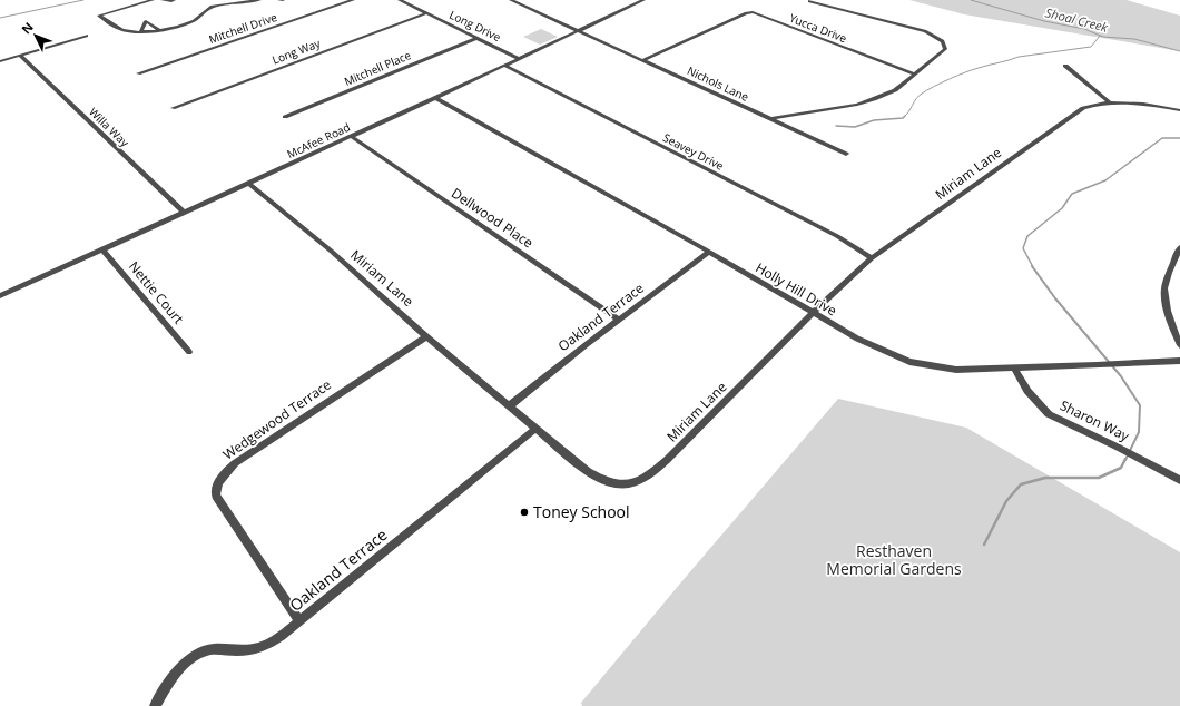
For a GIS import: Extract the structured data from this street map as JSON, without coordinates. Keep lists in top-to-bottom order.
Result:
{
  "streets": {
    "street": [
      "Long Drive",
      "Mitchell Drive",
      "Yucca Drive",
      "Long Way",
      "Mitchell Place",
      "Nichols Lane",
      "Willa Way",
      "McAfee Road",
      "Seavey Drive",
      "Miriam Lane",
      "Dellwood Place",
      "Holly Hill Drive",
      "Nettie Court",
      "Oakland Terrace",
      "Wedgewood Terrace",
      "Sharon Way"
    ]
  },
  "crossings": [
    ["Long Drive", "Long Way"],
    ["Long Drive", "Mitchell Place"],
    ["Long Drive", "McAfee Road"],
    ["Yucca Drive", "Nichols Lane"],
    ["Nichols Lane", "McAfee Road"],
    ["Willa Way", "McAfee Road"],
    ["McAfee Road", "Seavey Drive"],
    ["McAfee Road", "Miriam Lane"],
    ["McAfee Road", "Dellwood Place"],
    ["McAfee Road", "Holly Hill Drive"],
    ["McAfee Road", "Nettie Court"],
    ["Seavey Drive", "Miriam Lane"],
    ["Miriam Lane", "Holly Hill Drive"],
    ["Miriam Lane", "Oakland Terrace"],
    ["Miriam Lane", "Wedgewood Terrace"],
    ["Dellwood Place", "Oakland Terrace"],
    ["Holly Hill Drive", "Oakland Terrace"],
    ["Holly Hill Drive", "Sharon Way"],
    ["Oakland Terrace", "Wedgewood Terrace"]
  ],
  "water": ["Shoal Creek"],
  "parks": ["Resthaven Memorial Gardens"],
  "places": ["Toney School"],
  "north": "top left"
}
